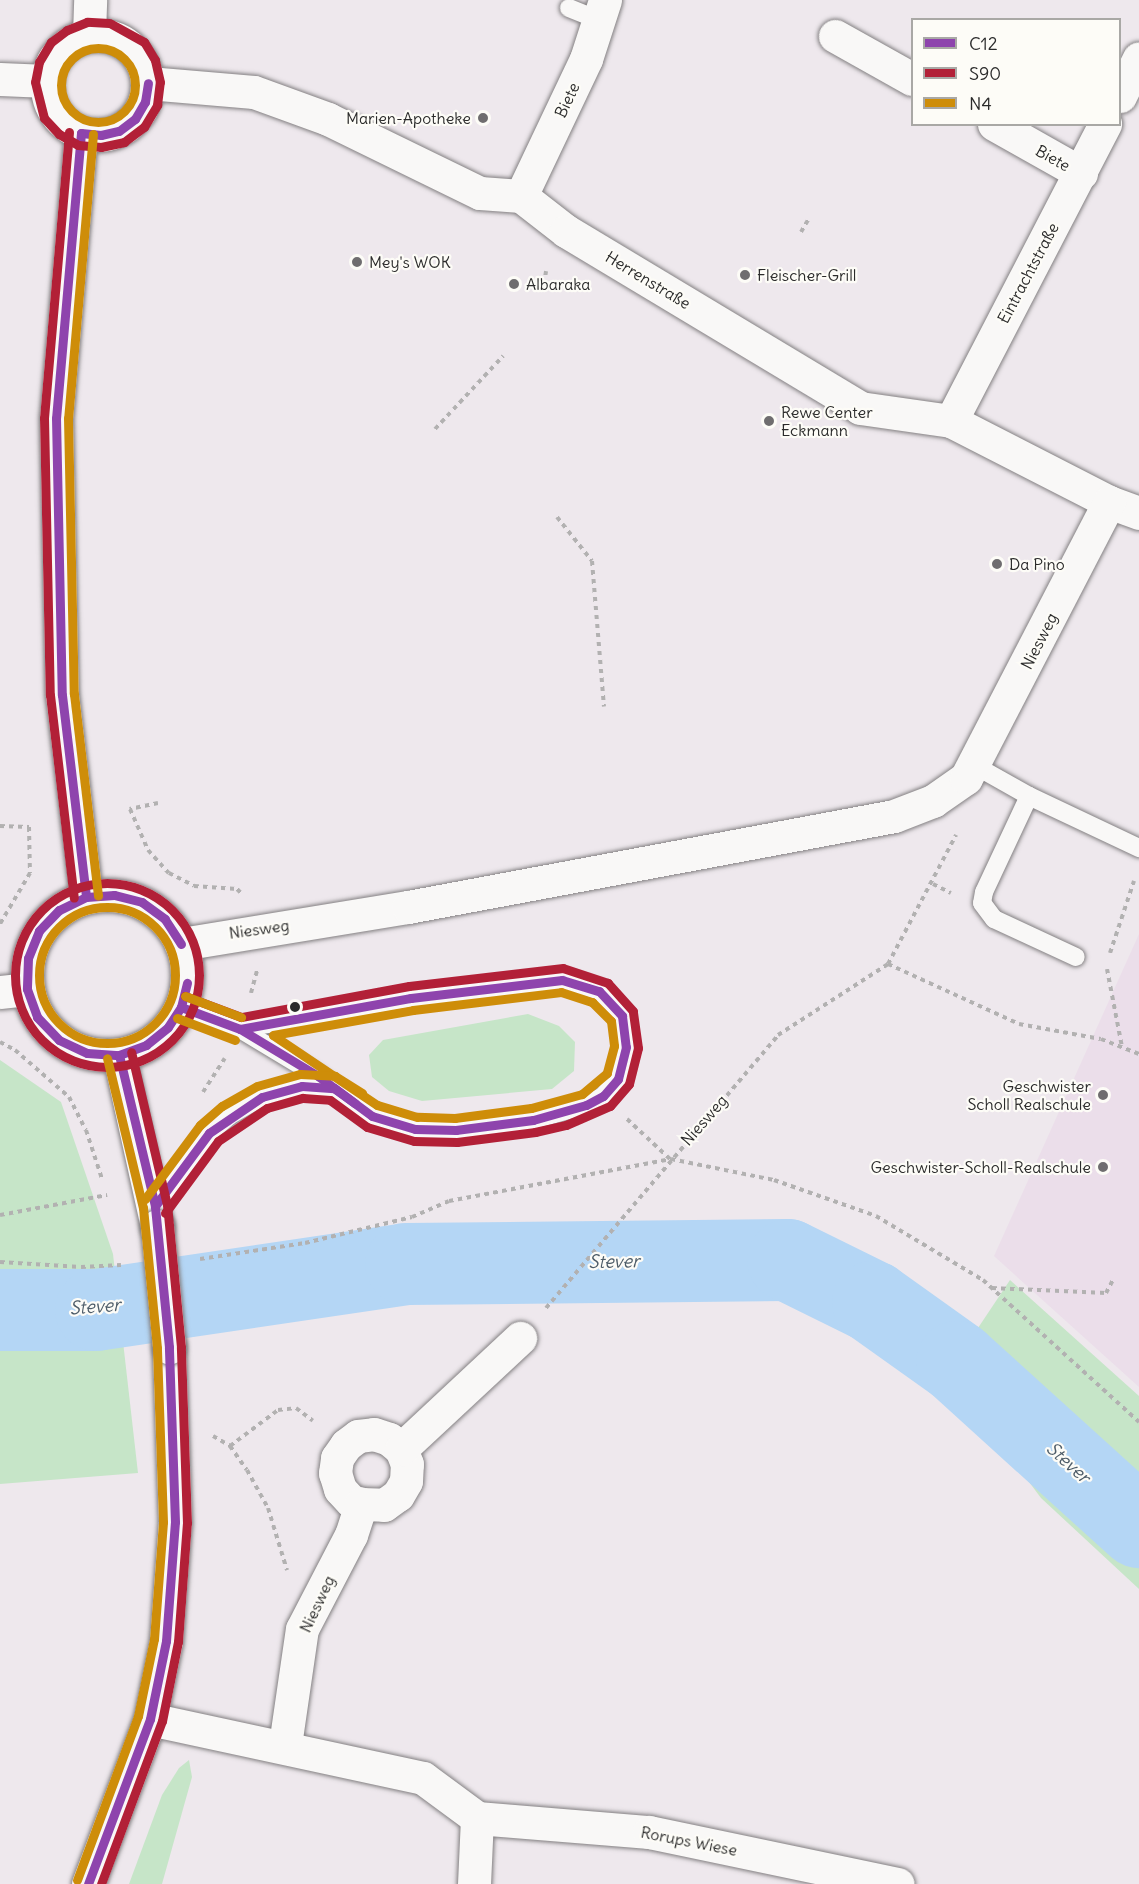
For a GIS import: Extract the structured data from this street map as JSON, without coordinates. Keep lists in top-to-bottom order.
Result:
{
  "streets": {
    "street": [
      "Biete",
      "Eintrachtstraße",
      "Herrenstraße",
      "Niesweg",
      "Rorups Wiese"
    ]
  },
  "crossings": [
    ["Biete", "Eintrachtstraße"],
    ["Biete", "Herrenstraße"],
    ["Eintrachtstraße", "Herrenstraße"],
    ["Herrenstraße", "Niesweg"]
  ],
  "water": ["Stever"],
  "places": [
    "Marien-Apotheke",
    "Mey's WOK",
    "Fleischer-Grill",
    "Albaraka",
    "Rewe Center Eckmann",
    "Da Pino",
    "Geschwister Scholl Realschule",
    "Geschwister-Scholl-Realschule"
  ],
  "lines": ["transit line S90", "transit line N4", "transit line C12"],
  "legend": ["C12", "S90", "N4"]
}
